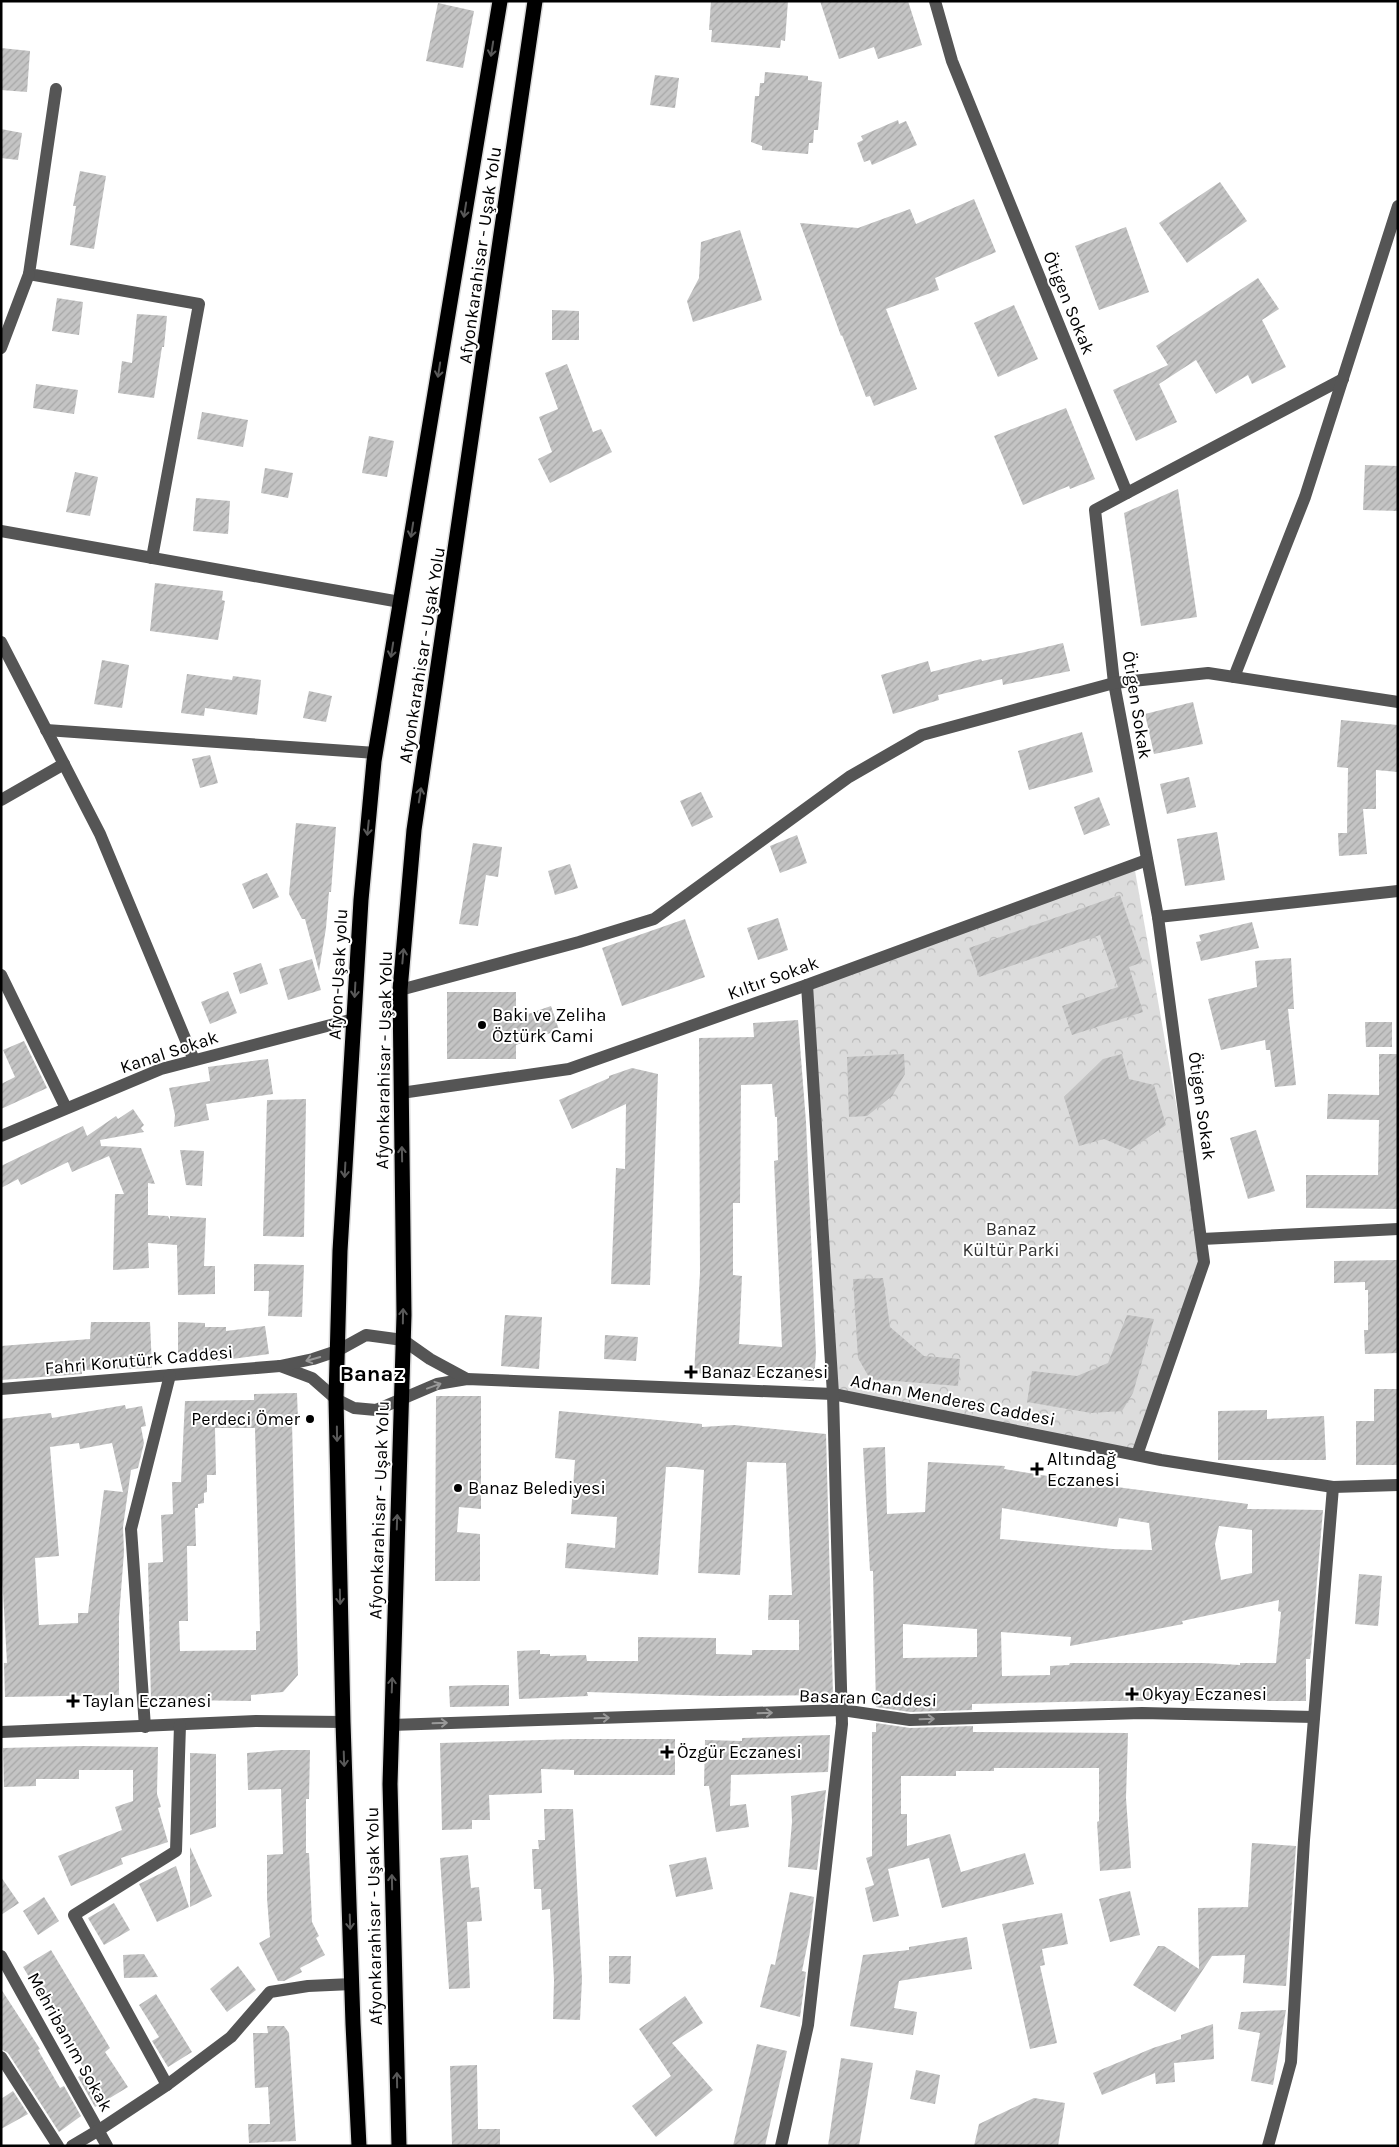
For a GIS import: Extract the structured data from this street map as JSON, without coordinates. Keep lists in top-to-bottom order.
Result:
{
  "streets": {
    "highway": ["Afyonkarahisar - Uşak Yolu", "Afyon-Uşak yolu"],
    "street": [
      "Ötigen Sokak",
      "Kıltır Sokak",
      "Kanal Sokak",
      "Fahri Korutürk Caddesi",
      "Adnan Menderes Caddesi",
      "Basaran Caddesi",
      "Mehribanım Sokak"
    ]
  },
  "crossings": [
    ["Afyonkarahisar - Uşak Yolu", "Afyon-Uşak yolu"],
    ["Afyonkarahisar - Uşak Yolu", "Kıltır Sokak"],
    ["Afyonkarahisar - Uşak Yolu", "Fahri Korutürk Caddesi"],
    ["Afyonkarahisar - Uşak Yolu", "Basaran Caddesi"],
    ["Ötigen Sokak", "Kıltır Sokak"],
    ["Ötigen Sokak", "Adnan Menderes Caddesi"],
    ["Afyon-Uşak yolu", "Kanal Sokak"],
    ["Afyon-Uşak yolu", "Fahri Korutürk Caddesi"]
  ],
  "one_way": ["Afyon-Uşak yolu", "Basaran Caddesi"],
  "districts": ["Banaz"],
  "parks": ["Banaz Kültür Parki"],
  "places": {
    "other": ["Baki ve Zeliha Öztürk Cami", "Perdeci Ömer", "Banaz Belediyesi"],
    "health": [
      "Banaz Eczanesi",
      "Altındağ Eczanesi",
      "Okyay Eczanesi",
      "Taylan Eczanesi",
      "Özgür Eczanesi"
    ]
  }
}
